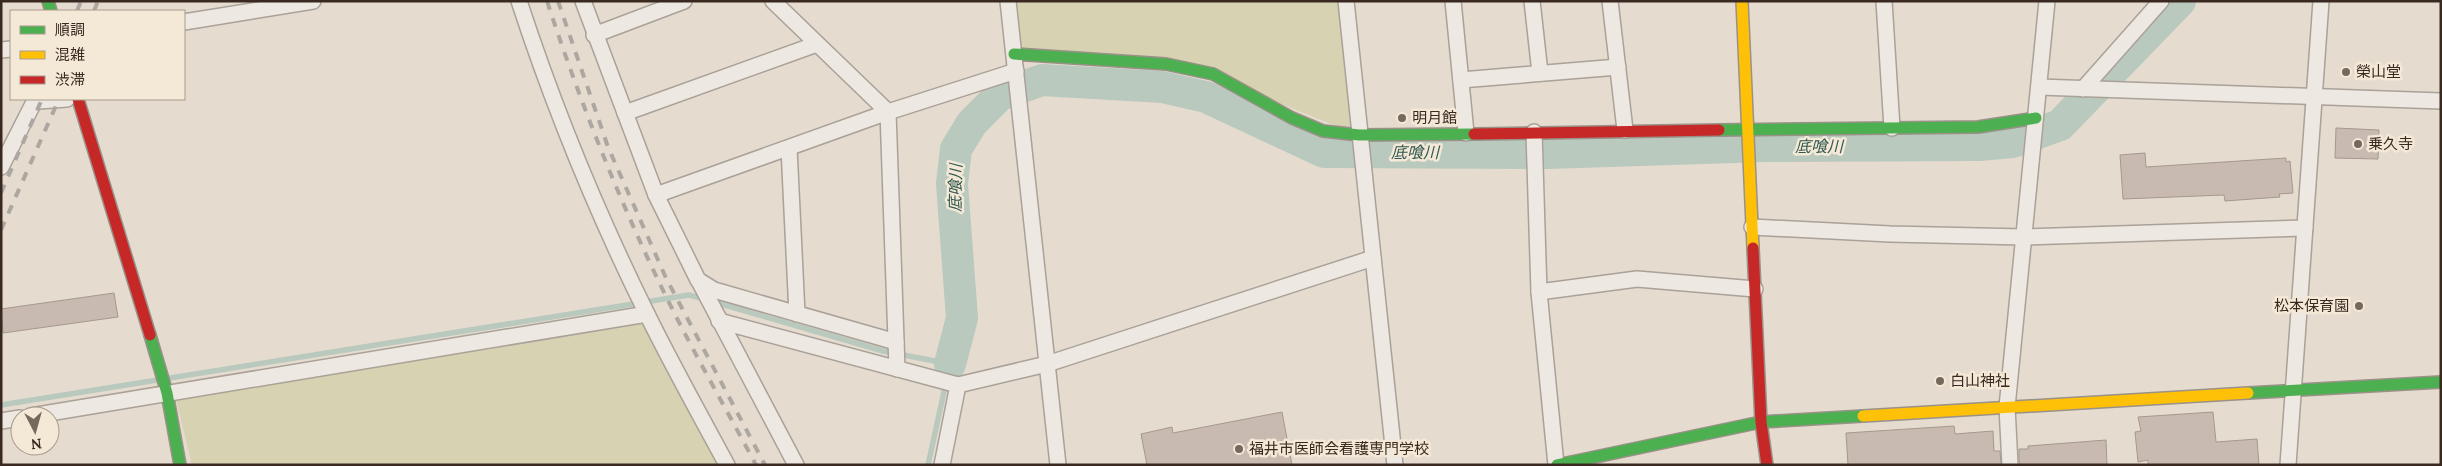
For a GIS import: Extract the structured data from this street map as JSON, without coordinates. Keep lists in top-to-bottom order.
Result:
{
  "water": ["底喰川"],
  "places": [
    "榮山堂",
    "明月館",
    "乗久寺",
    "松本保育園",
    "白山神社",
    "福井市医師会看護専門学校"
  ],
  "legend": ["順調", "混雑", "渋滞"],
  "north": "bottom"
}
